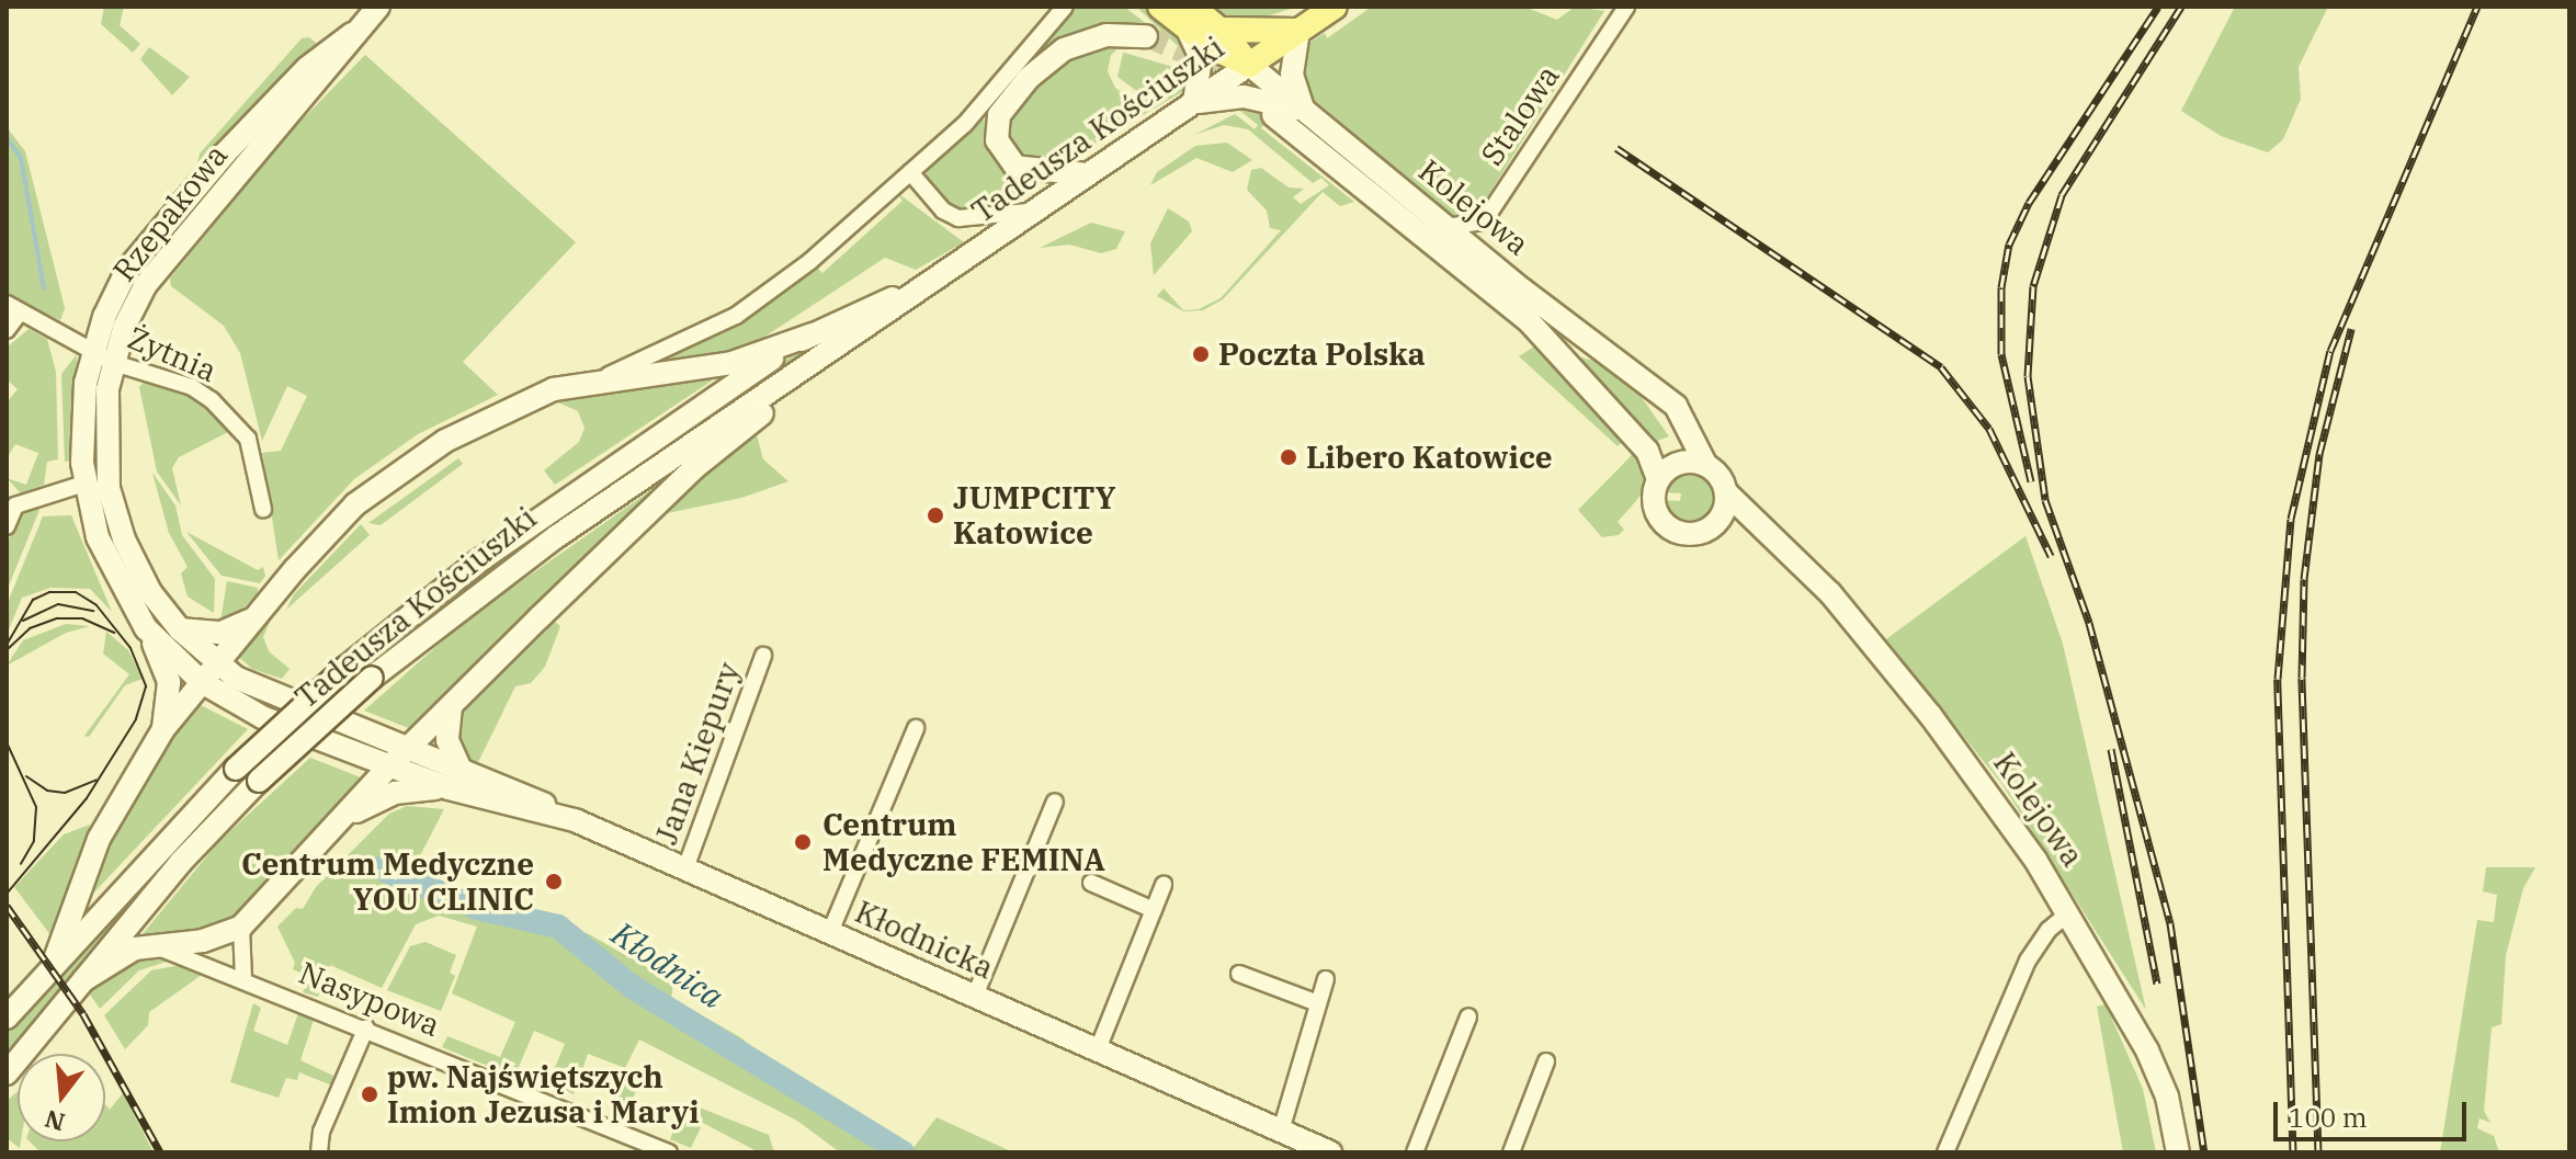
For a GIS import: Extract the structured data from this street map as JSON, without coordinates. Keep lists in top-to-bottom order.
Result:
{
  "streets": {
    "main road": ["Tadeusza Kościuszki", "Kolejowa"],
    "street": [
      "Stalowa",
      "Rzepakowa",
      "Żytnia",
      "Jana Kiepury",
      "Kłodnicka",
      "Nasypowa"
    ]
  },
  "crossings": [
    ["Tadeusza Kościuszki", "Kolejowa"],
    ["Rzepakowa", "Żytnia"],
    ["Rzepakowa", "Kłodnicka"],
    ["Jana Kiepury", "Kłodnicka"]
  ],
  "water": ["Kłodnica"],
  "places": [
    "Poczta Polska",
    "Libero Katowice",
    "JUMPCITY Katowice",
    "Centrum Medyczne FEMINA",
    "Centrum Medyczne YOU CLINIC",
    "pw. Najświętszych Imion Jezusa i Maryi"
  ],
  "scale_bar": "100 m",
  "north": "bottom"
}
